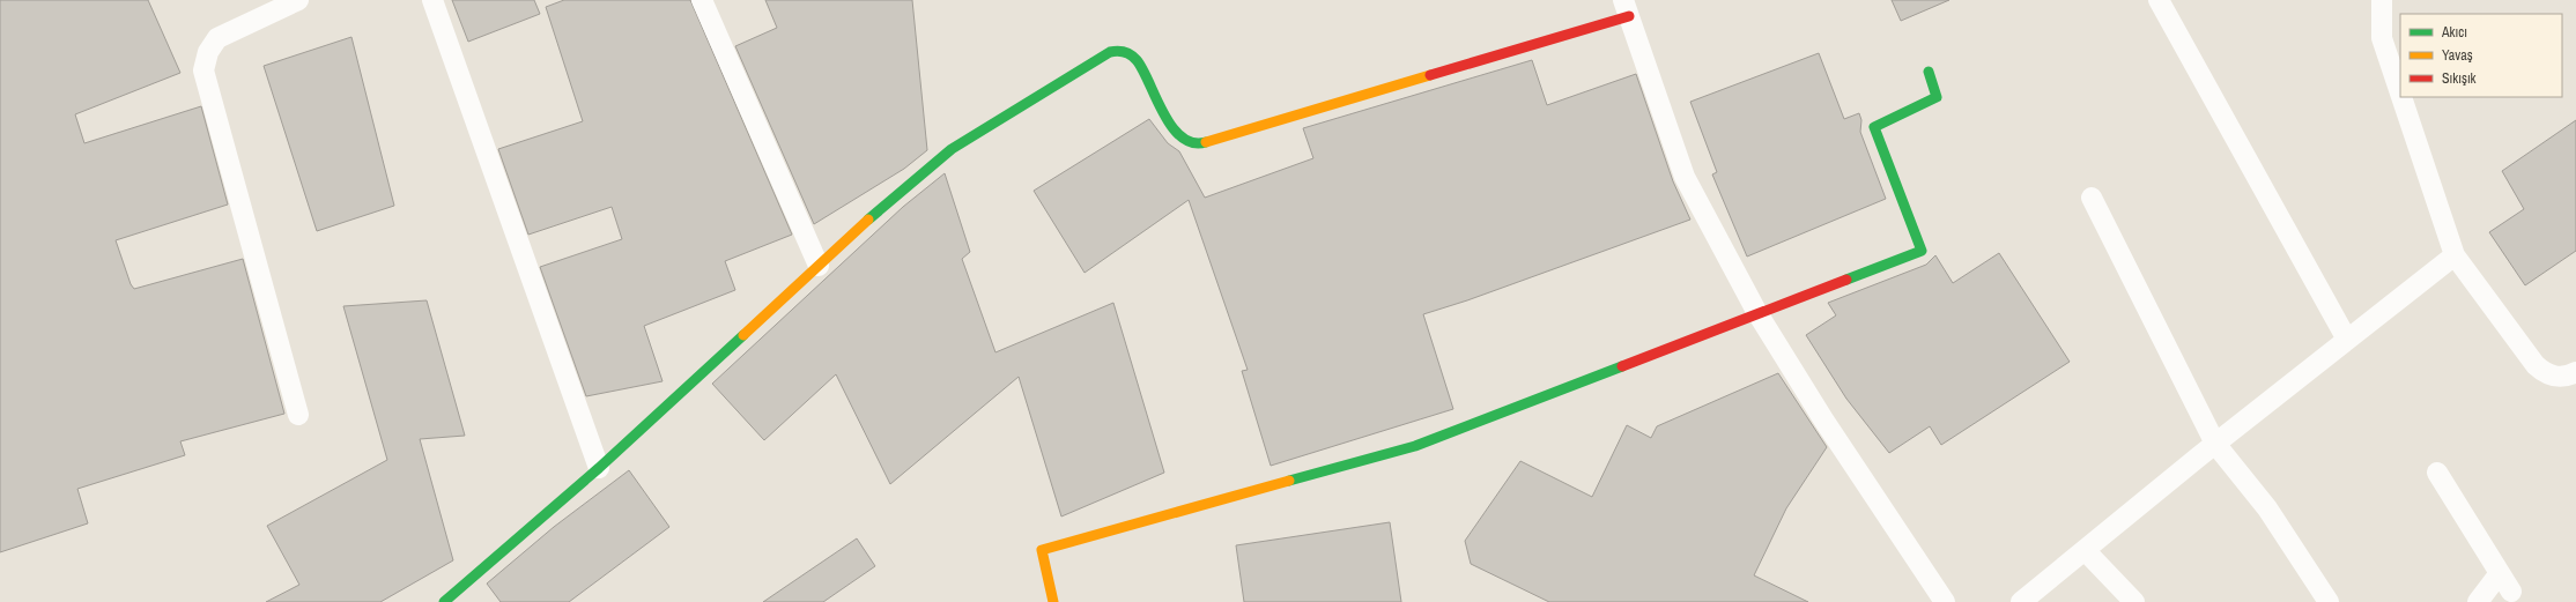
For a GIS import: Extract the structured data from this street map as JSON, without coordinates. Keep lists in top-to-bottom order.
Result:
{
  "legend": ["Akıcı", "Yavaş", "Sıkışık"]
}
